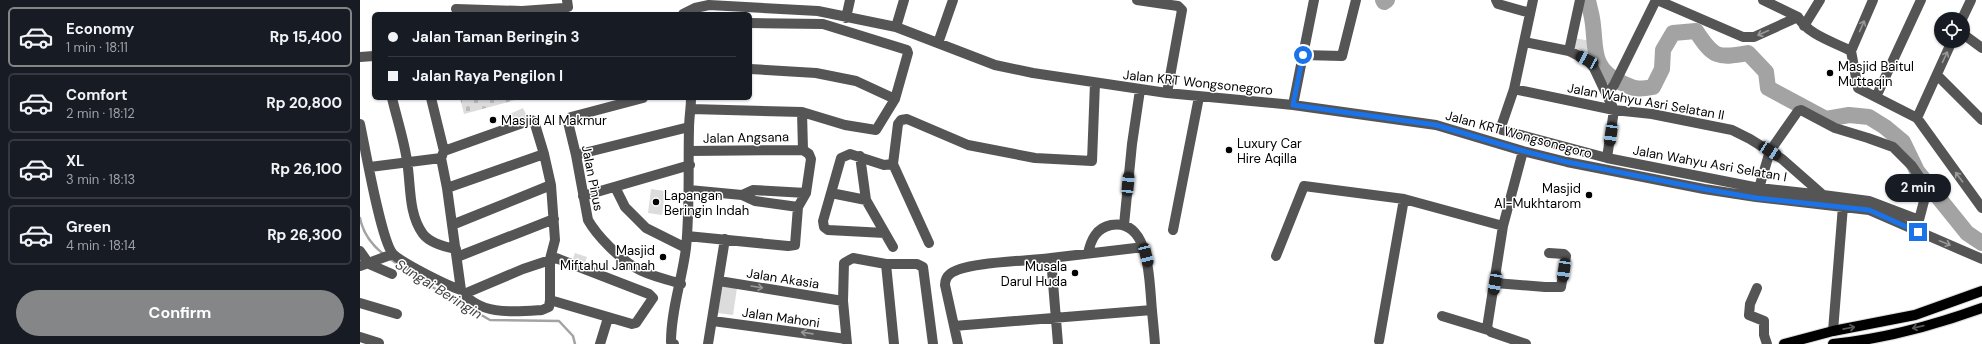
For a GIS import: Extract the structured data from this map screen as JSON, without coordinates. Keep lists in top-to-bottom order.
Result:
{
  "streets": {
    "street": [
      "Jalan KRT Wongsonegoro",
      "Jalan Wahyu Asri Selatan II",
      "Jalan Angsana",
      "Jalan Wahyu Asri Selatan I",
      "Jalan Pinus",
      "Jalan Akasia",
      "Jalan Mahoni"
    ]
  },
  "crossings": [
    ["Jalan Wahyu Asri Selatan II", "Jalan Wahyu Asri Selatan I"]
  ],
  "one_way": ["Jalan Mahoni"],
  "water": ["Sungai Beringin"],
  "places": [
    "Masjid Baitul Muttaqin",
    "Masjid Al Makmur",
    "Luxury Car Hire Aqilla",
    "Masjid Al-Mukhtarom",
    "Lapangan Beringin Indah",
    "Masjid Miftahul Jannah",
    "Musala Darul Huda"
  ],
  "page": {
    "list": [
      {
        "name": "Economy",
        "note": "1 min · 18:11",
        "value": "Rp 15,400"
      },
      {
        "name": "Comfort",
        "note": "2 min · 18:12",
        "value": "Rp 20,800"
      },
      {
        "name": "XL",
        "note": "3 min · 18:13",
        "value": "Rp 26,100"
      },
      {
        "name": "Green",
        "note": "4 min · 18:14",
        "value": "Rp 26,300"
      }
    ],
    "banner": ["Jalan Taman Beringin 3", "Jalan Raya Pengilon I"],
    "bubble": "2 min",
    "buttons": "Confirm"
  }
}
